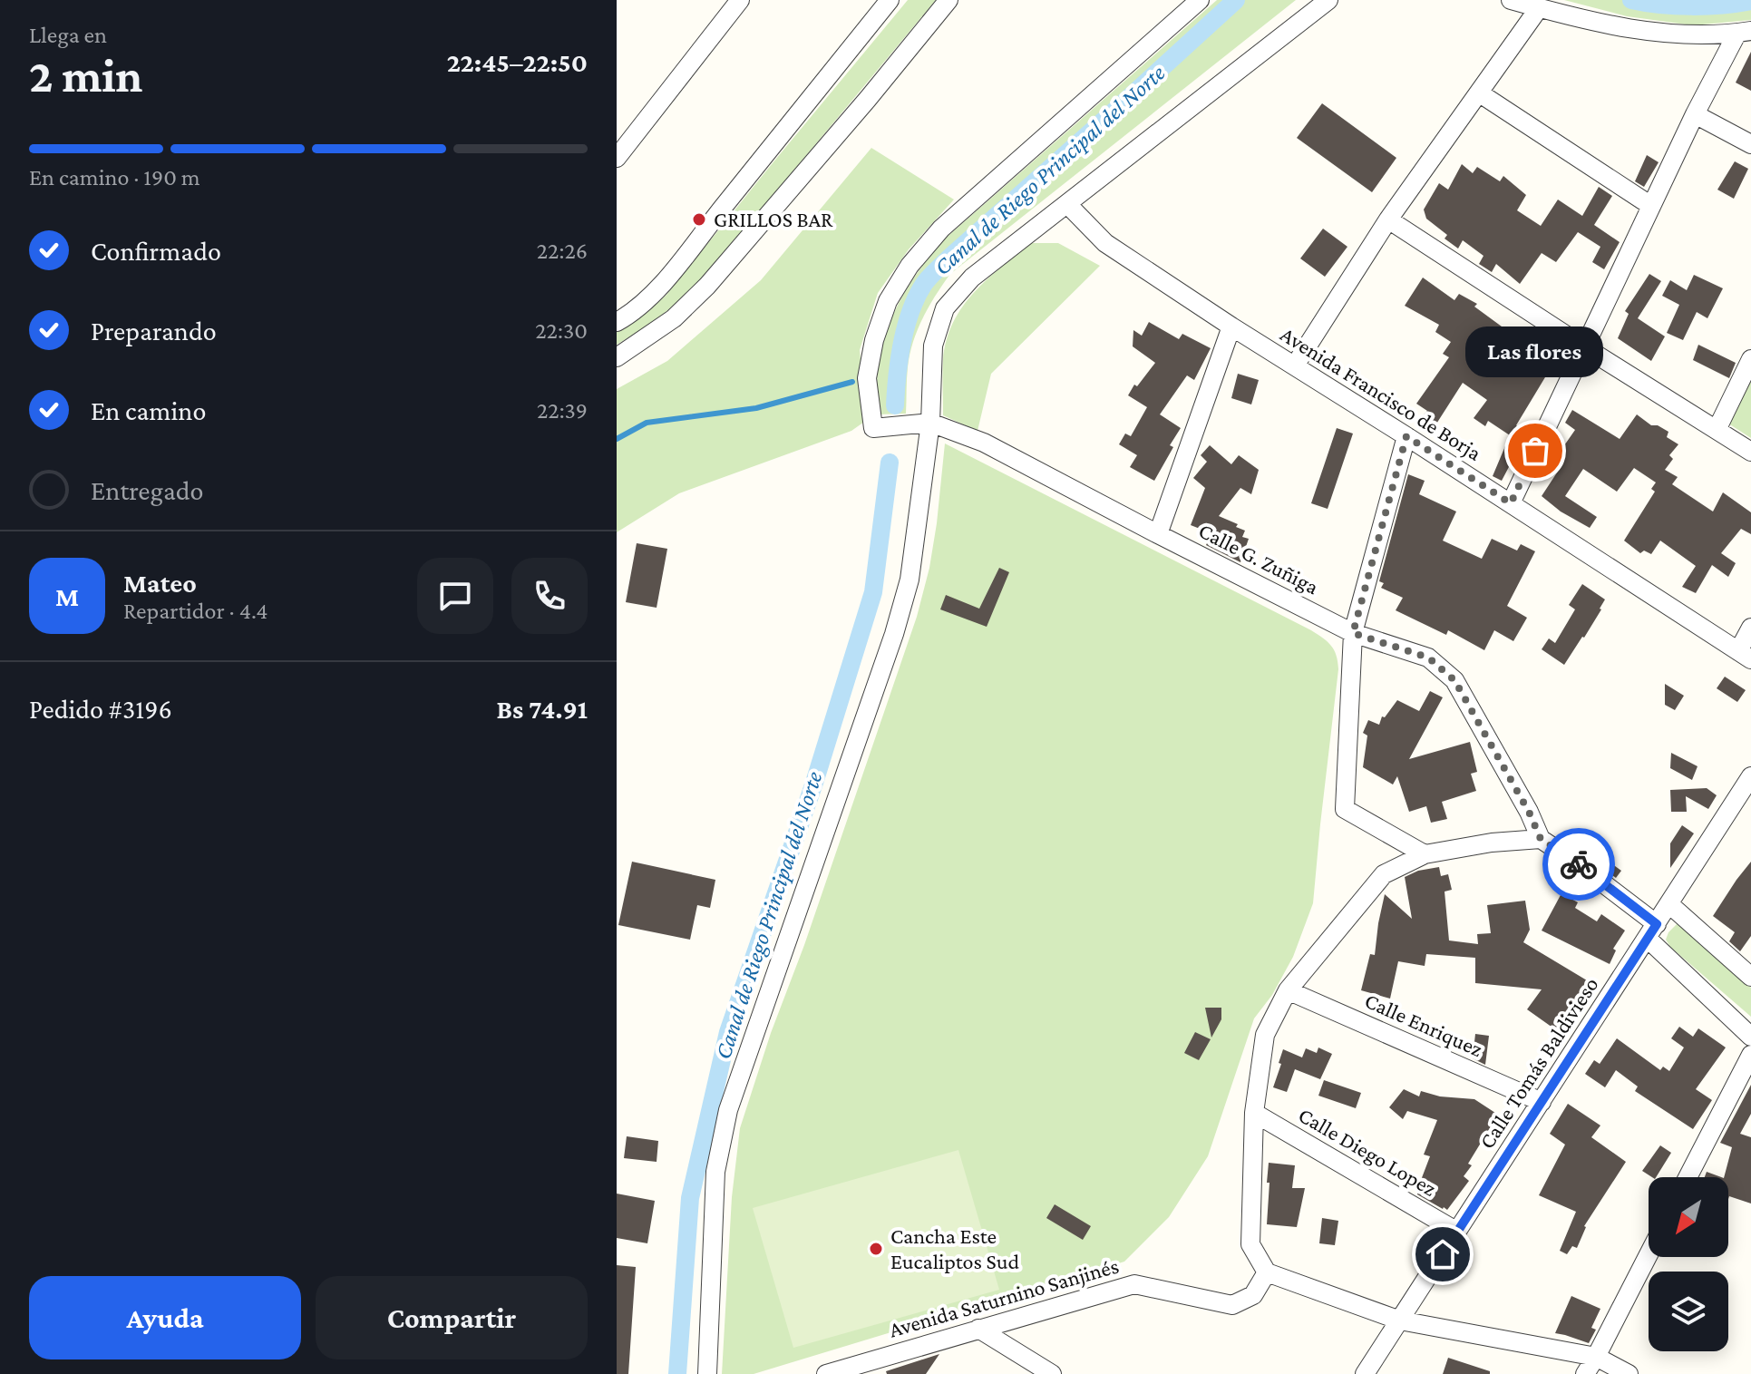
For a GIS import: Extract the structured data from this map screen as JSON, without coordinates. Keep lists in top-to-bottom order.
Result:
{
  "streets": {
    "street": [
      "Avenida Francisco de Borja",
      "Calle G. Zuñiga",
      "Calle Enriquez",
      "Calle Tomás Baldivieso",
      "Calle Diego Lopez",
      "Avenida Saturnino Sanjinés"
    ]
  },
  "crossings": [
    ["Calle Enriquez", "Calle Tomás Baldivieso"],
    ["Calle Tomás Baldivieso", "Calle Diego Lopez"]
  ],
  "water": ["Canal de Riego Principal del Norte"],
  "places": ["GRILLOS BAR", "Las flores", "Cancha Este Eucaliptos Sud"],
  "north": "bottom left",
  "page": {
    "heading": ["2 min", "Llega en", "22:45–22:50"],
    "panel": [
      "Mateo",
      "Repartidor · 4.4",
      "Pedido #3196",
      "Bs 74.91"
    ],
    "bar": "En camino · 190 m",
    "list": [
      ["Confirmado", "22:26"],
      ["Preparando", "22:30"],
      ["En camino", "22:39"],
      "Entregado"
    ],
    "bubble": "Las flores",
    "round": "M",
    "buttons": ["Ayuda", "Compartir"]
  }
}
